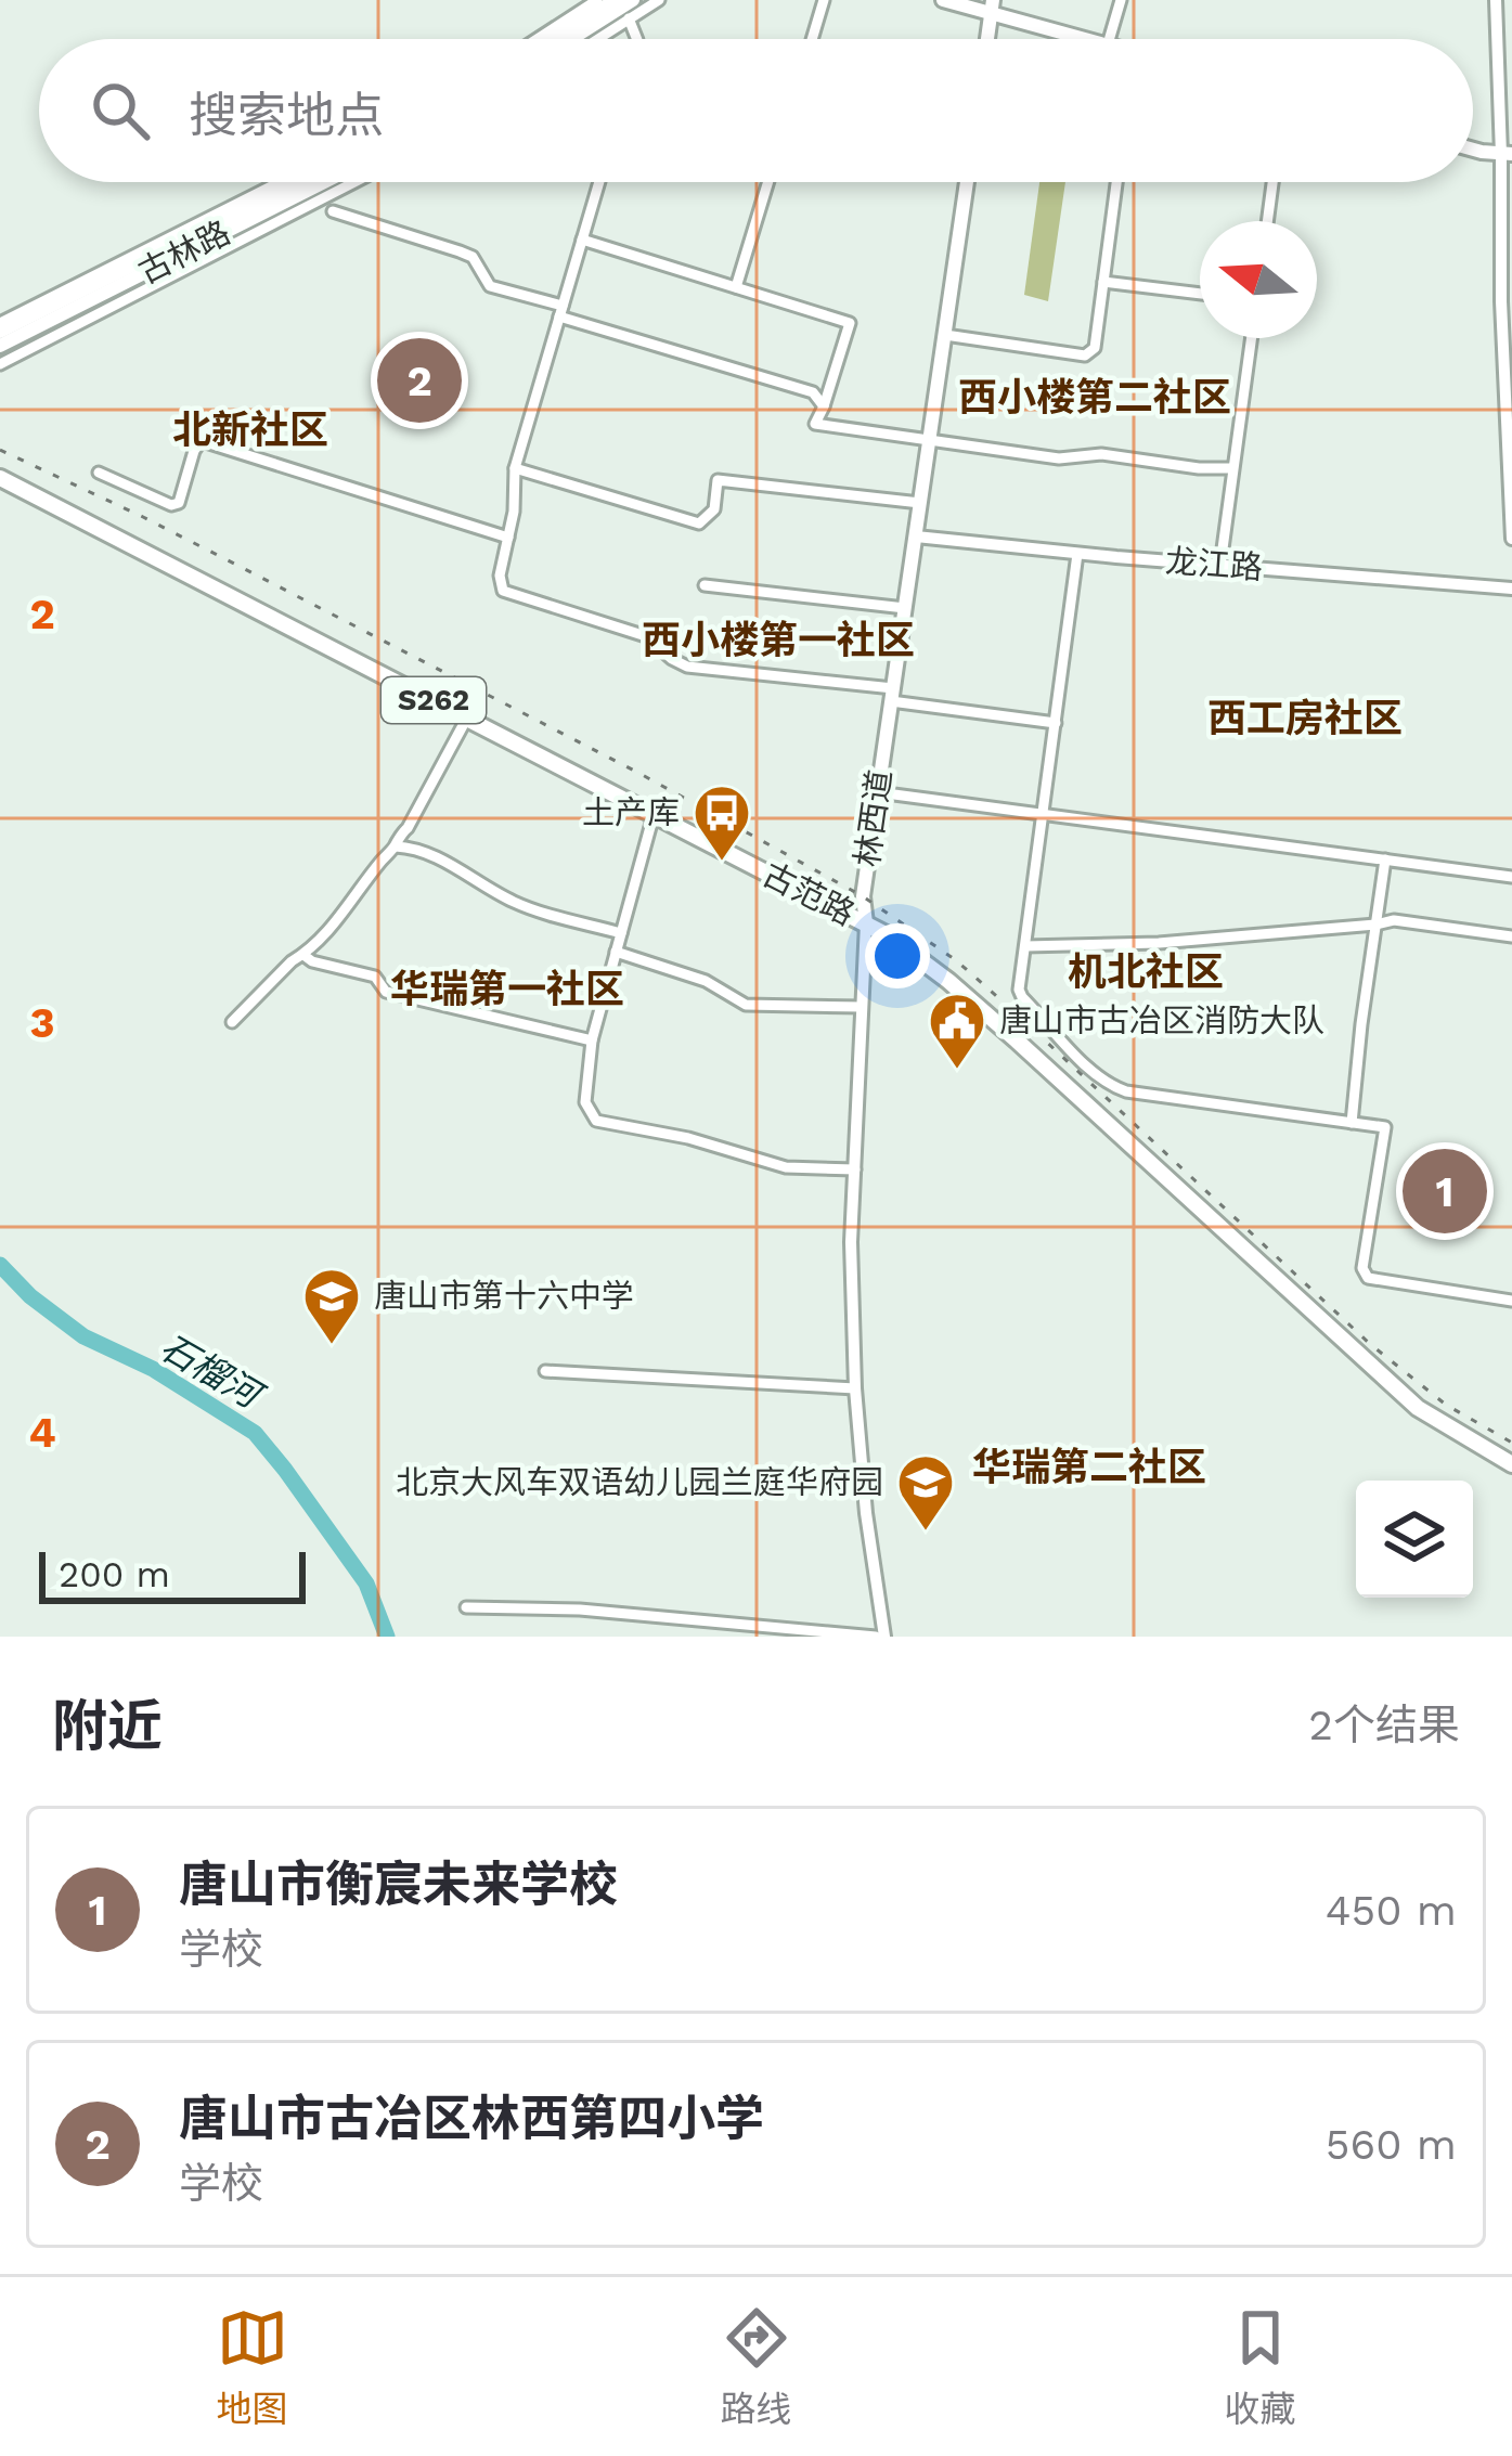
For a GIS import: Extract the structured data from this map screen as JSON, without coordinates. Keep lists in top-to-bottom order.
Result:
{
  "streets": {
    "main road": [
      "古林路",
      "S262",
      "林西道",
      "古范路"
    ],
    "street": ["龙江路"]
  },
  "crossings": [
    ["龙江路", "林西道"],
    ["林西道", "古范路"]
  ],
  "districts": [
    "西小楼第二社区",
    "北新社区",
    "西小楼第一社区",
    "西工房社区",
    "机北社区",
    "华瑞第一社区",
    "华瑞第二社区"
  ],
  "water": ["石榴河"],
  "places": {
    "bus stop": ["土产库"],
    "public building": ["唐山市古冶区消防大队"],
    "school or university": ["唐山市第十六中学", "北京大风车双语幼儿园兰庭华府园"]
  },
  "scale_bar": "200 m",
  "north": "left",
  "page": {
    "search": "搜索地点",
    "pins": ["2", "1"],
    "scale": "200 m",
    "heading": ["附近", "2个结果"],
    "list": [
      {
        "mark": "1",
        "name": "唐山市衡宸未来学校",
        "note": "学校",
        "value": "450 m"
      },
      {
        "mark": "2",
        "name": "唐山市古冶区林西第四小学",
        "note": "学校",
        "value": "560 m"
      }
    ],
    "nav": ["地图", "路线", "收藏"]
  },
  "grid": {
    "rows": ["2", "3", "4"]
  }
}
